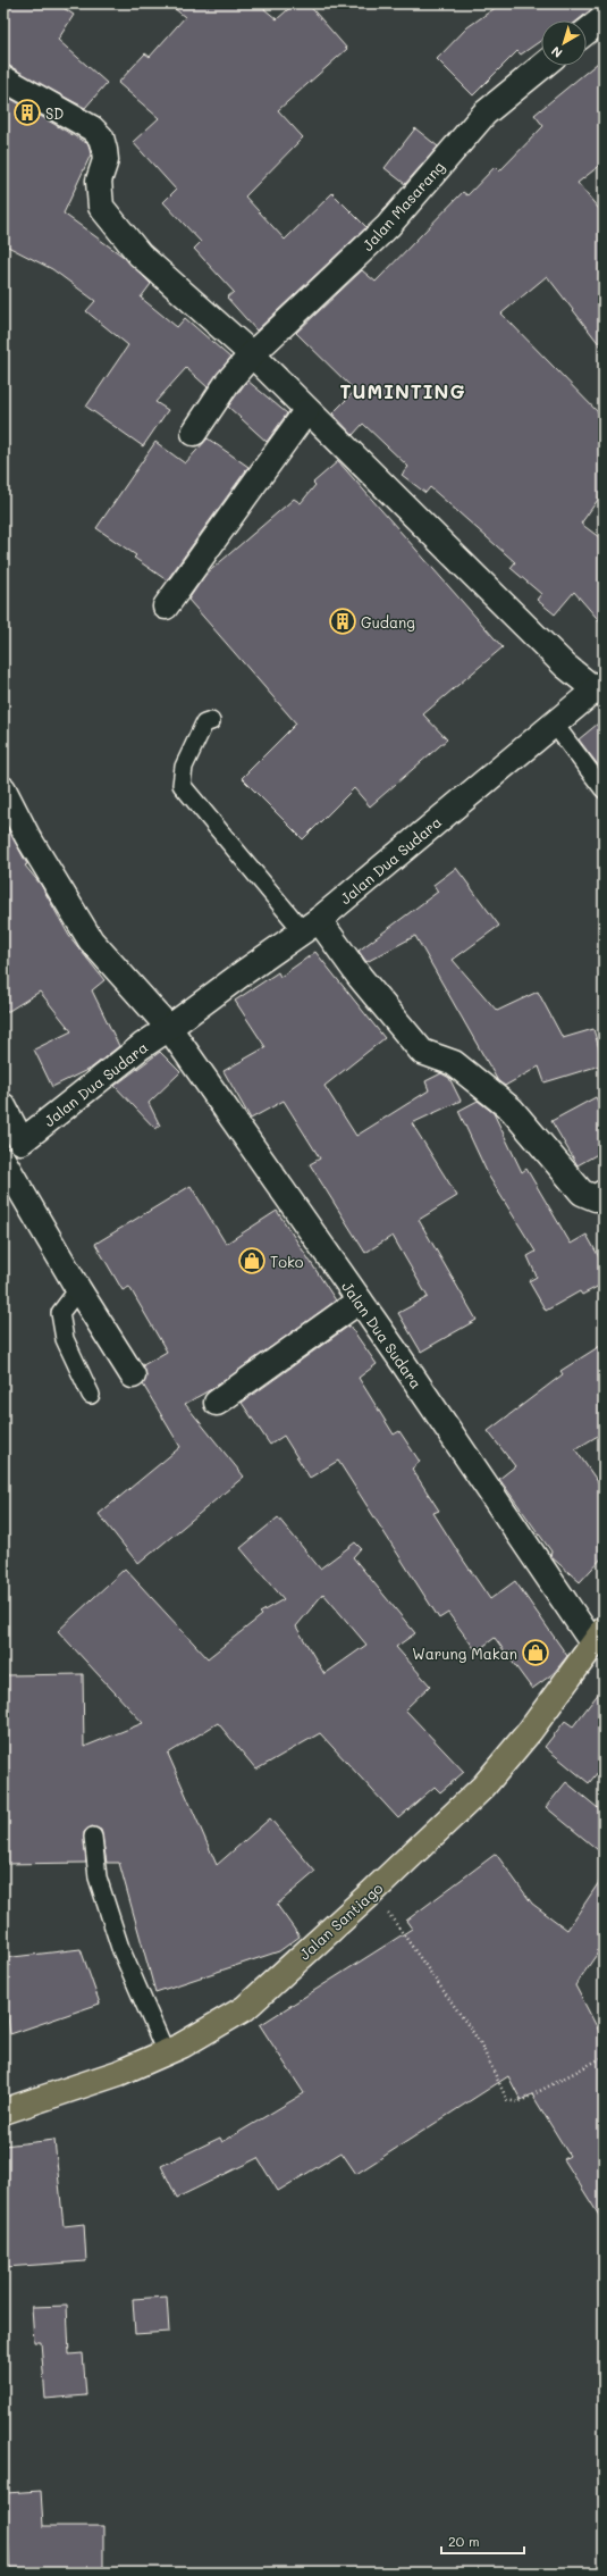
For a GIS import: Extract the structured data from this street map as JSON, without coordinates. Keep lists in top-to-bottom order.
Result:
{
  "streets": {
    "highway": ["Jalan Santiago"],
    "street": ["Jalan Masarang", "Jalan Dua Sudara"]
  },
  "crossings": [
    ["Jalan Dua Sudara", "Jalan Santiago"]
  ],
  "districts": ["TUMINTING"],
  "places": {
    "building": ["SD", "Gudang"],
    "shop": ["Toko", "Warung Makan"]
  },
  "scale_bar": "20 m",
  "north": "bottom left"
}
